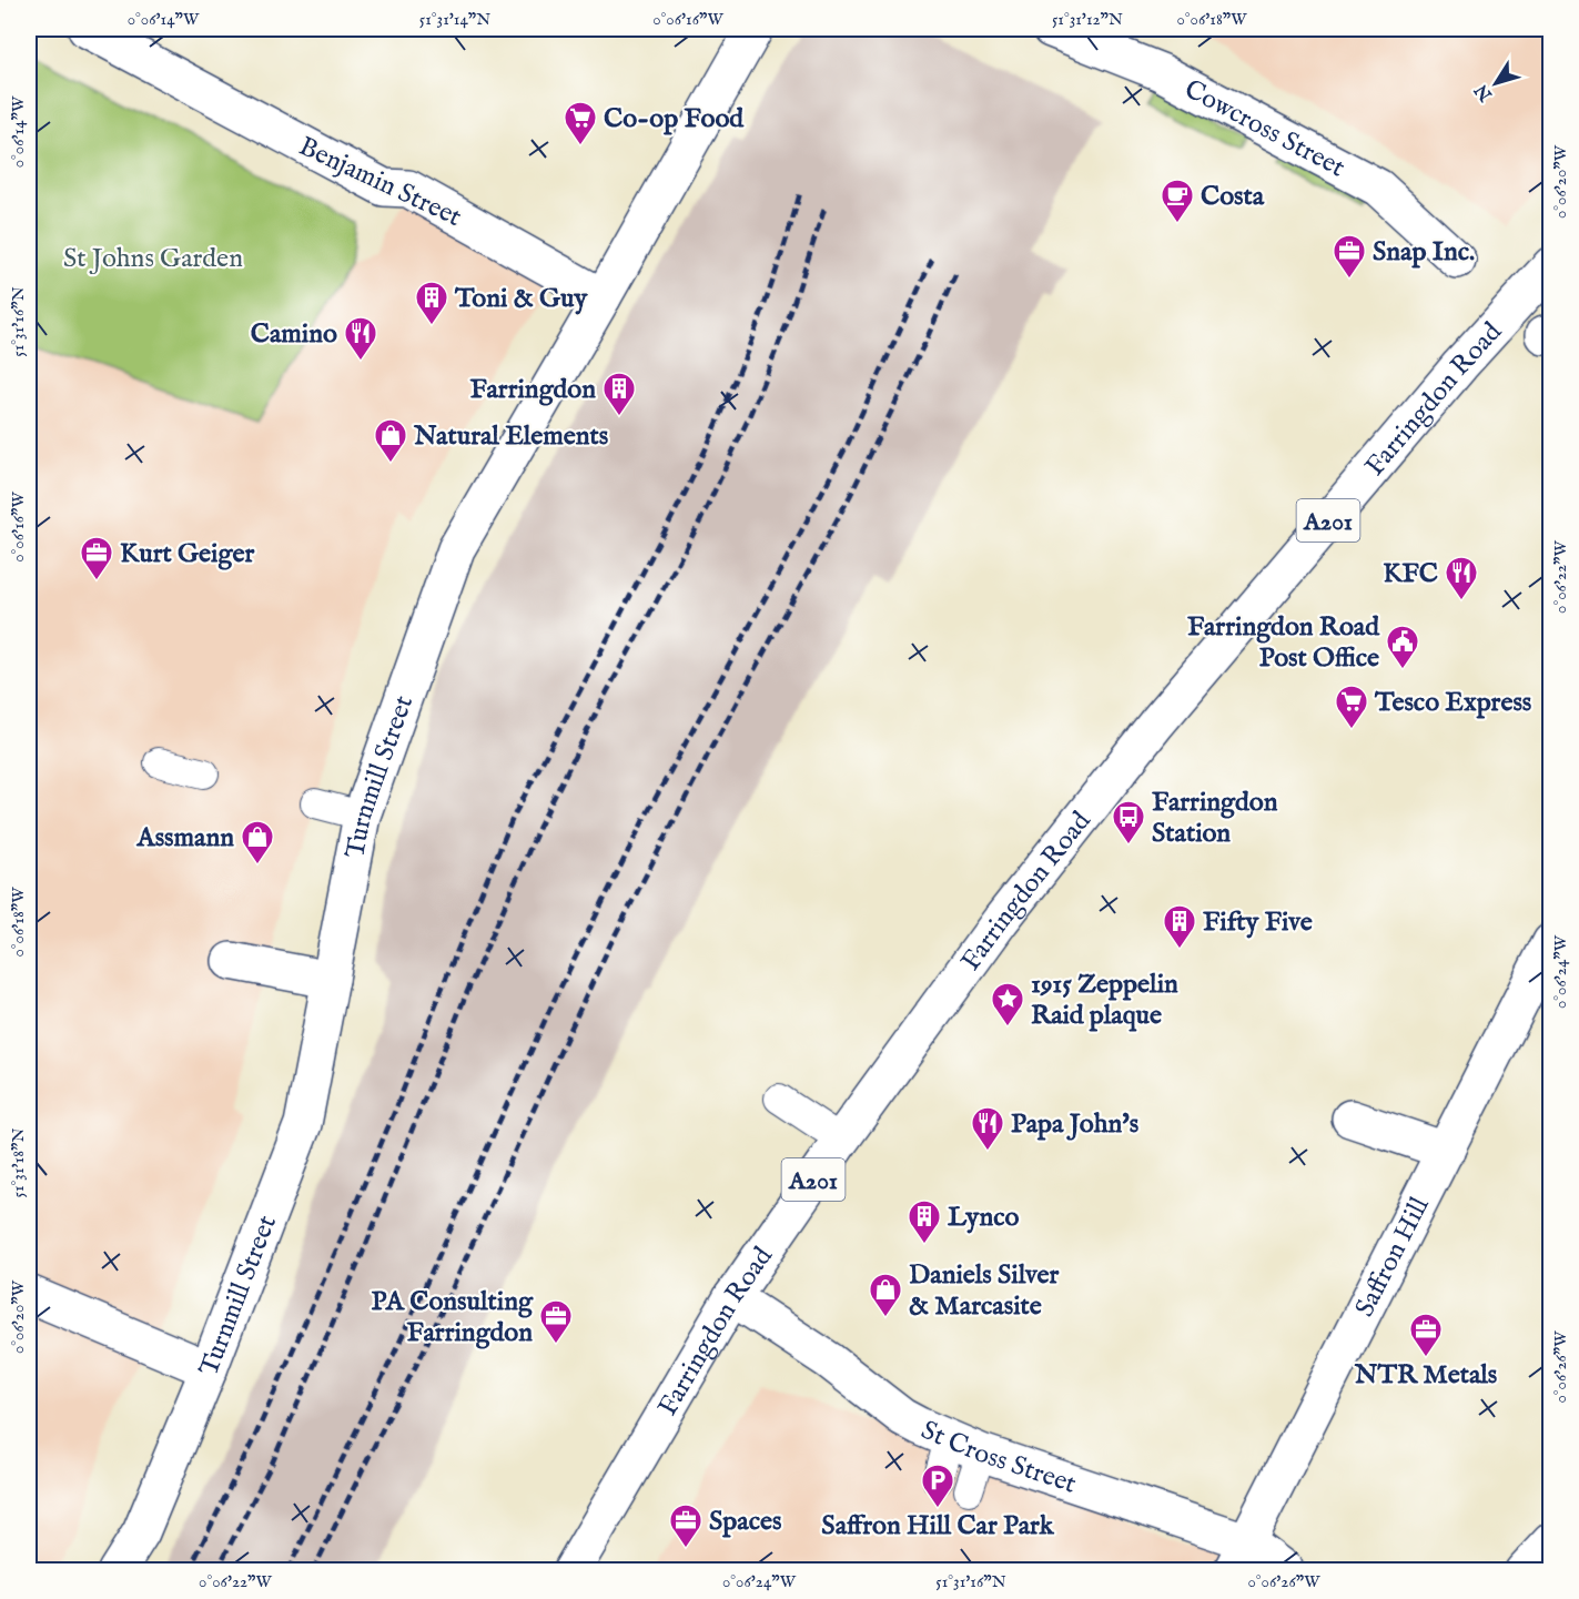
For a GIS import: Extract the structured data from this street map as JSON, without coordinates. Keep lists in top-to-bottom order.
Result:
{
  "streets": {
    "street": [
      "Cowcross Street",
      "Benjamin Street",
      "Farringdon Road",
      "A201",
      "Turnmill Street",
      "Saffron Hill",
      "St Cross Street"
    ]
  },
  "crossings": [
    ["Benjamin Street", "Turnmill Street"],
    ["Farringdon Road", "St Cross Street"],
    ["Saffron Hill", "St Cross Street"]
  ],
  "parks": ["St Johns Garden"],
  "places": {
    "supermarket": ["Co-op Food", "Tesco Express"],
    "cafe": ["Costa"],
    "office": [
      "Snap Inc.",
      "Kurt Geiger",
      "PA Consulting Farringdon",
      "NTR Metals",
      "Spaces"
    ],
    "building": [
      "Toni & Guy",
      "Farringdon",
      "Fifty Five",
      "Lynco"
    ],
    "restaurant": ["Camino", "KFC", "Papa John's"],
    "shop": ["Natural Elements", "Assmann", "Daniels Silver & Marcasite"],
    "public building": ["Farringdon Road Post Office"],
    "bus stop": ["Farringdon Station"],
    "place": ["1915 Zeppelin Raid plaque"],
    "parking": ["Saffron Hill Car Park"]
  },
  "north": "bottom left",
  "coordinates": [
    "0°06'14\"W",
    "51°31'14\"N",
    "0°06'16\"W",
    "51°31'12\"N",
    "0°06'18\"W",
    "0°06'20\"W",
    "51°31'16\"N",
    "0°06'22\"W",
    "0°06'24\"W",
    "51°31'18\"N",
    "0°06'26\"W"
  ]
}
